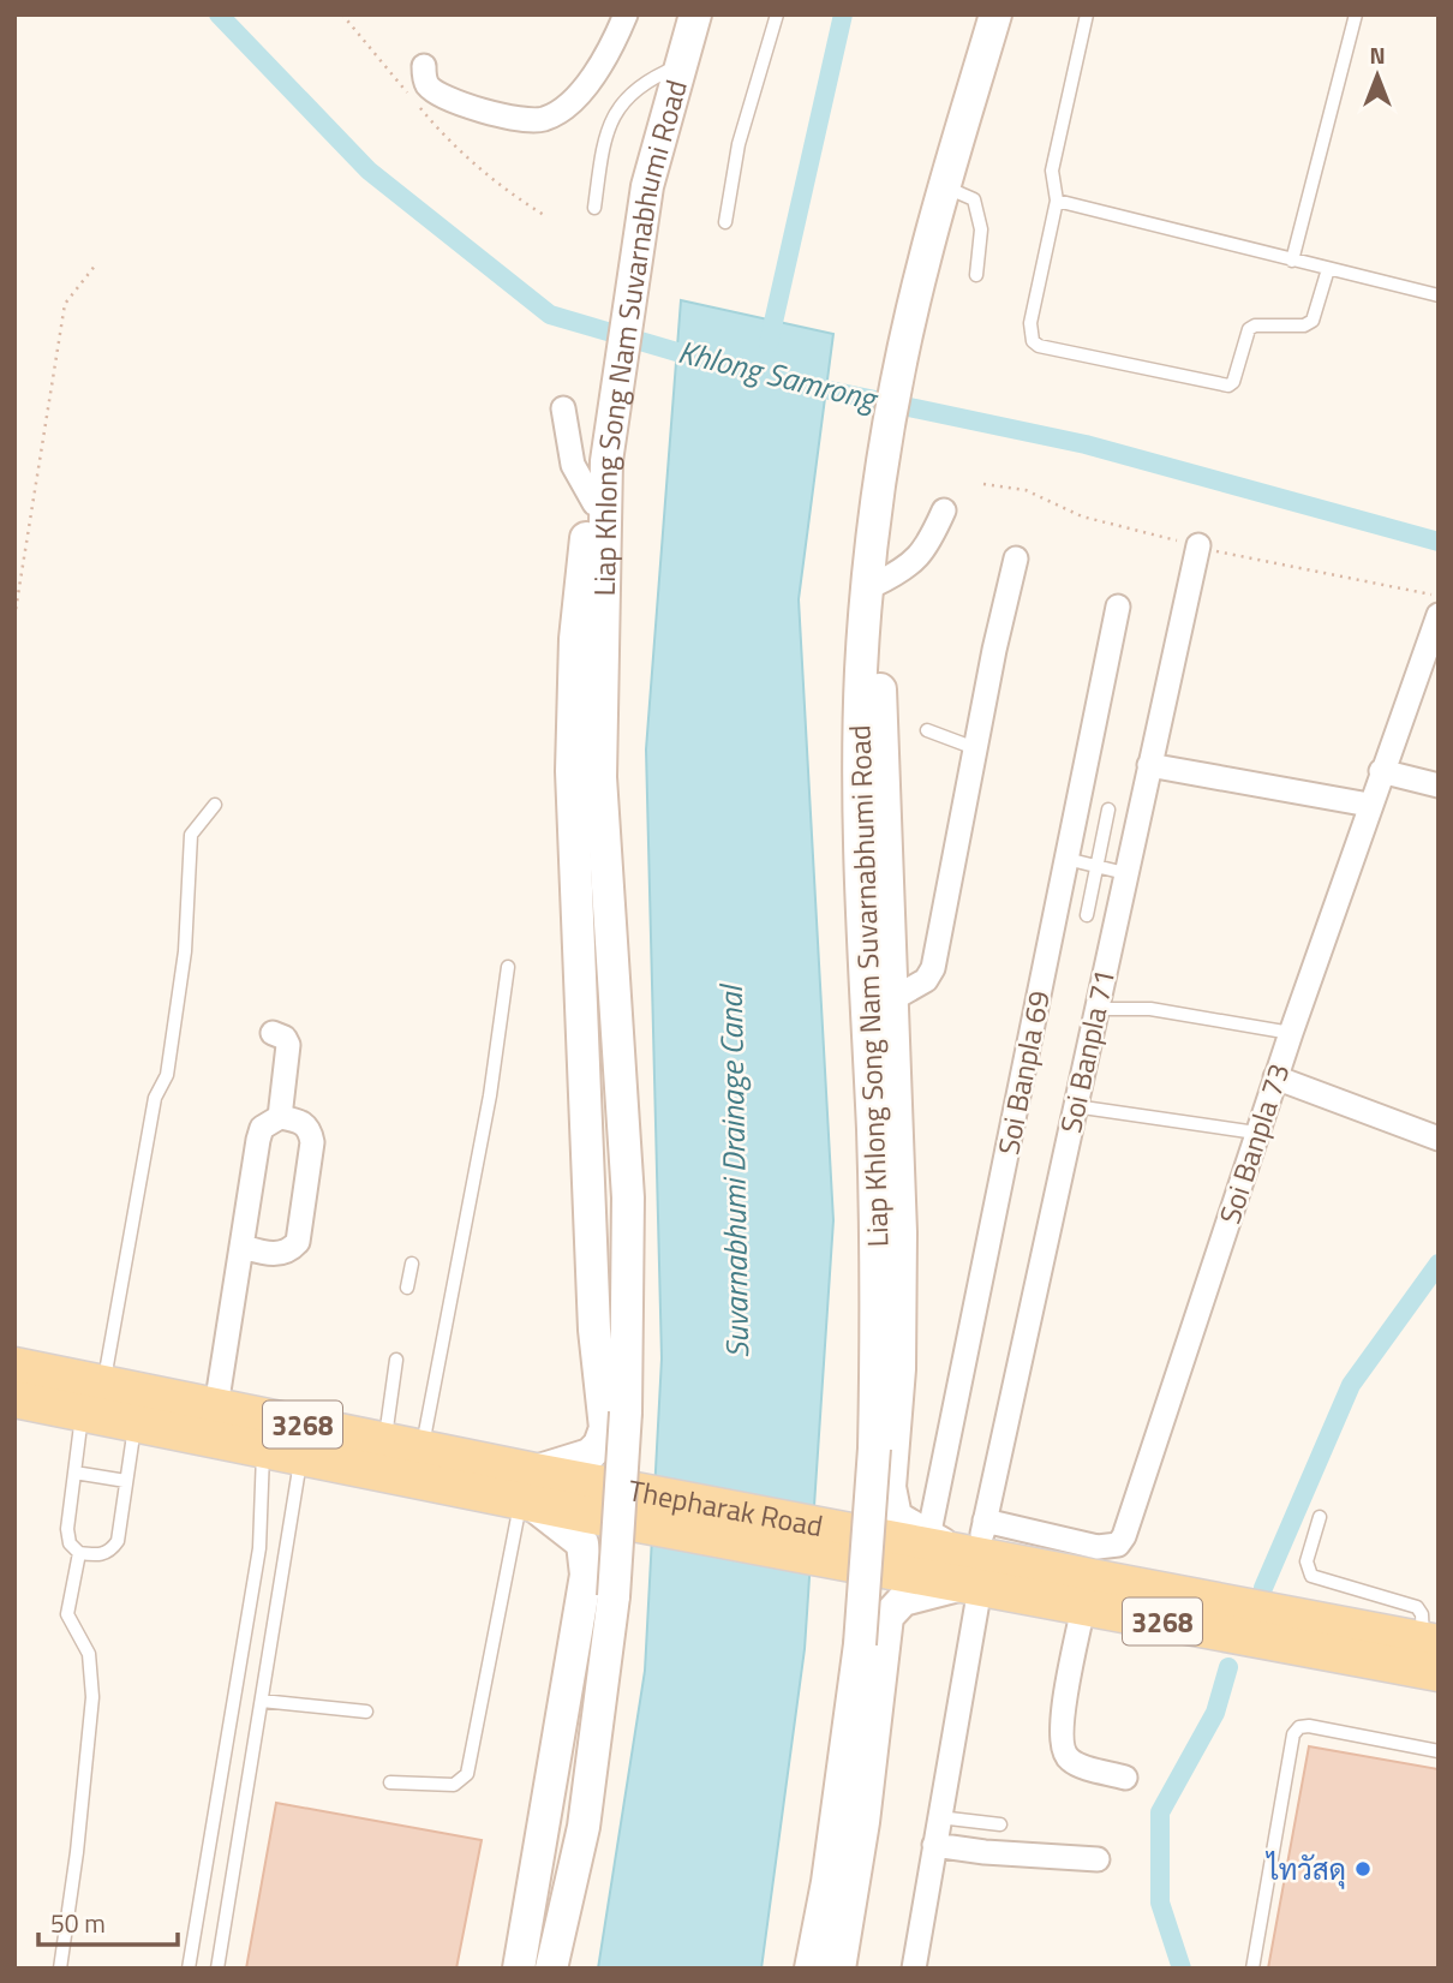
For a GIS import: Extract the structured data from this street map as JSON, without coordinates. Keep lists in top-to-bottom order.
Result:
{
  "streets": {
    "main road": ["Liap Khlong Song Nam Suvarnabhumi Road", "3268", "Thepharak Road"],
    "street": ["Soi Banpla 71", "Soi Banpla 69", "Soi Banpla 73"]
  },
  "crossings": [
    ["Soi Banpla 71", "Soi Banpla 73"],
    ["Soi Banpla 71", "Thepharak Road"]
  ],
  "water": ["Khlong Samrong", "Suvarnabhumi Drainage Canal"],
  "places": ["ไทวัสดุ"],
  "scale_bar": "50 m",
  "north": "top"
}
